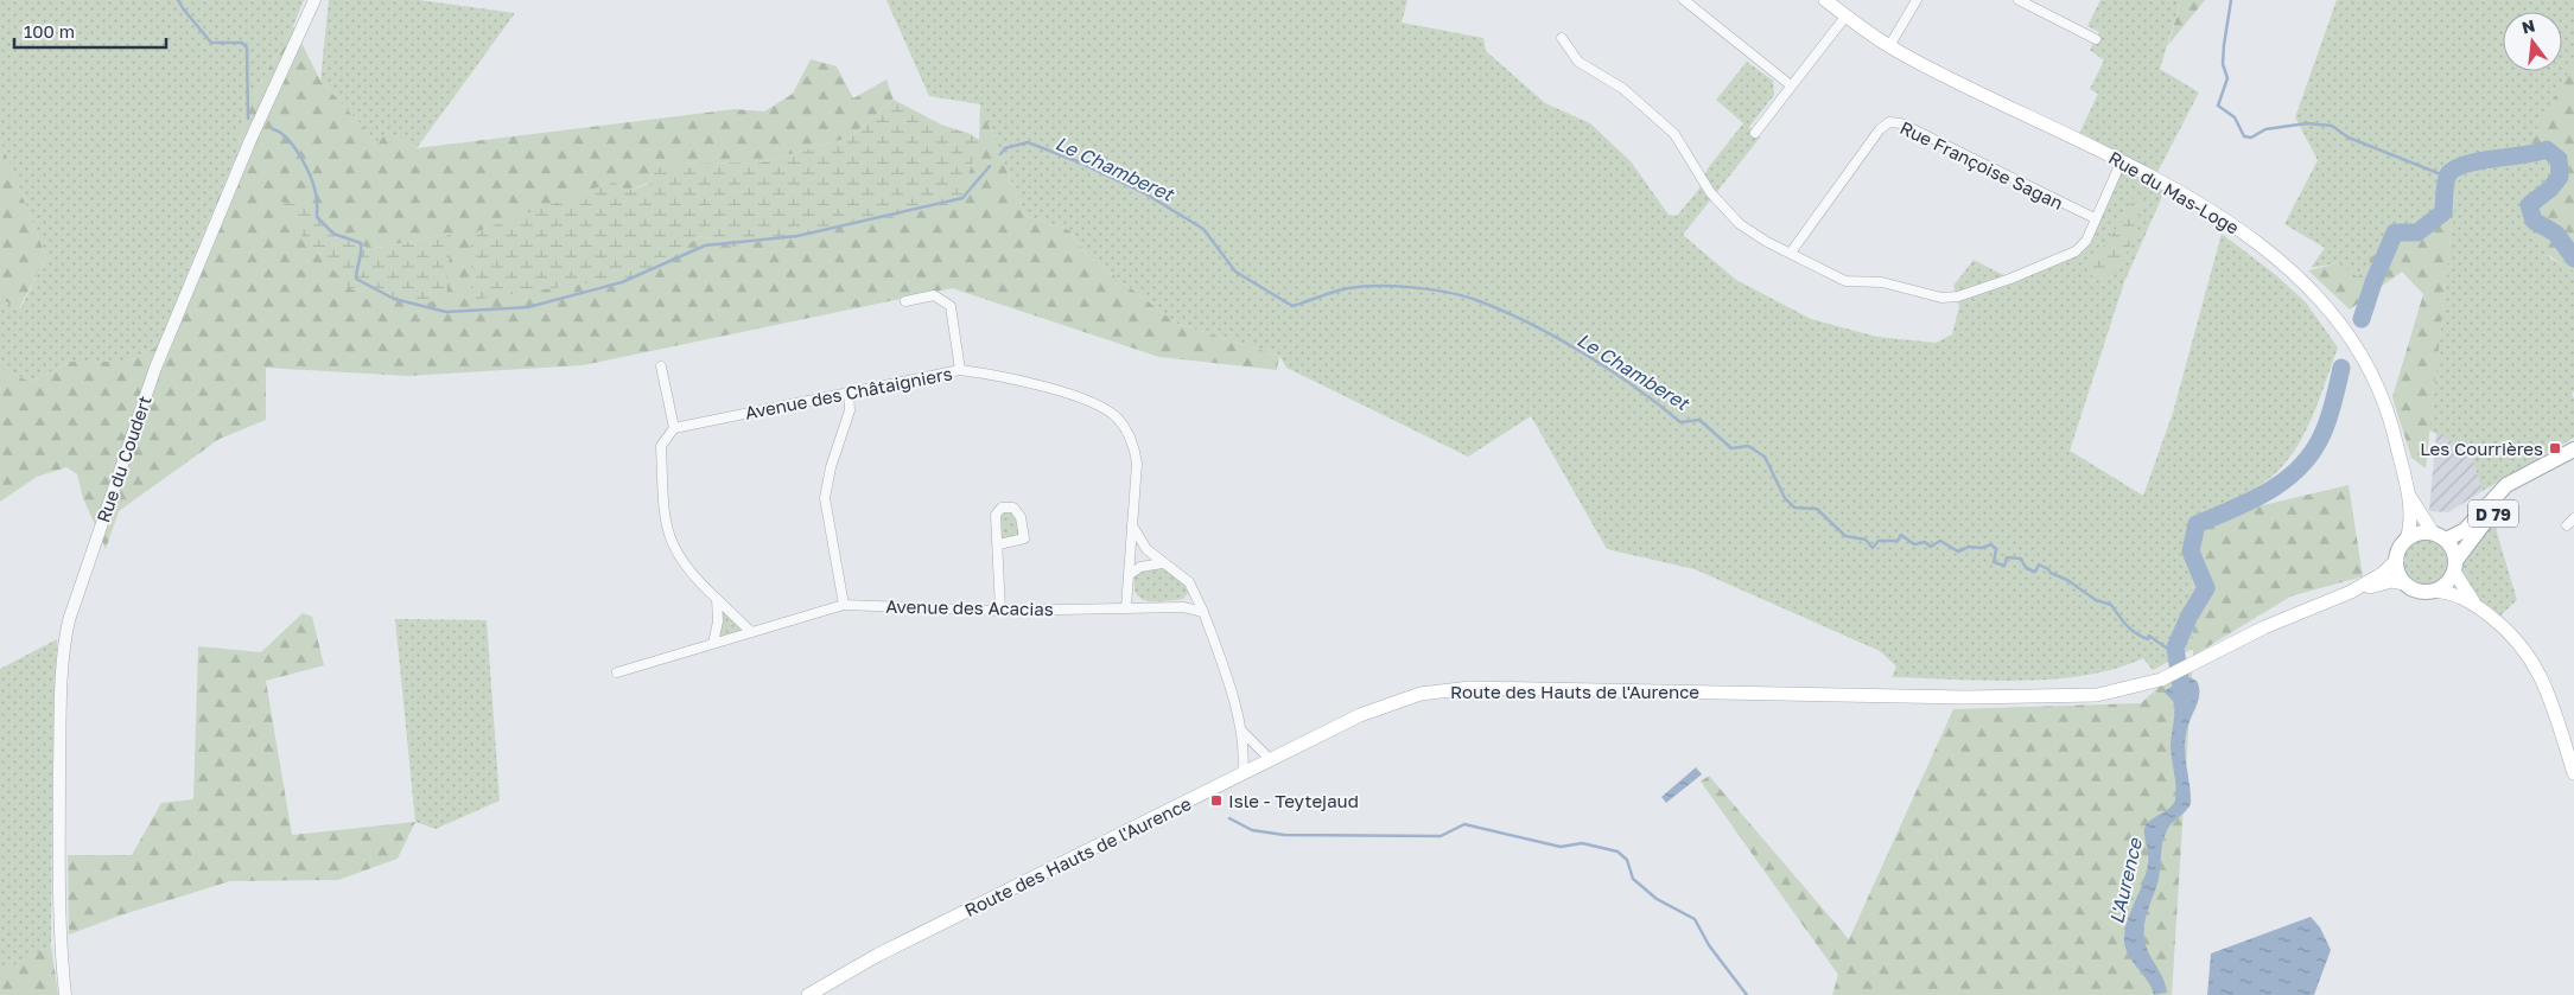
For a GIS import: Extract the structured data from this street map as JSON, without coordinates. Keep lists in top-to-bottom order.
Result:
{
  "streets": {
    "main road": ["Rue du Mas-Loge", "D 79", "Route des Hauts de l'Aurence"],
    "street": [
      "Rue Françoise Sagan",
      "Avenue des Châtaigniers",
      "Rue du Coudert",
      "Avenue des Acacias"
    ]
  },
  "crossings": [
    ["Rue du Mas-Loge", "D 79"],
    ["Avenue des Châtaigniers", "Avenue des Acacias"]
  ],
  "water": ["Le Chamberet", "L'Aurence"],
  "places": {
    "transit": ["Les Courrières", "Isle - Teytejaud"]
  },
  "scale_bar": "100 m",
  "north": "top"
}
